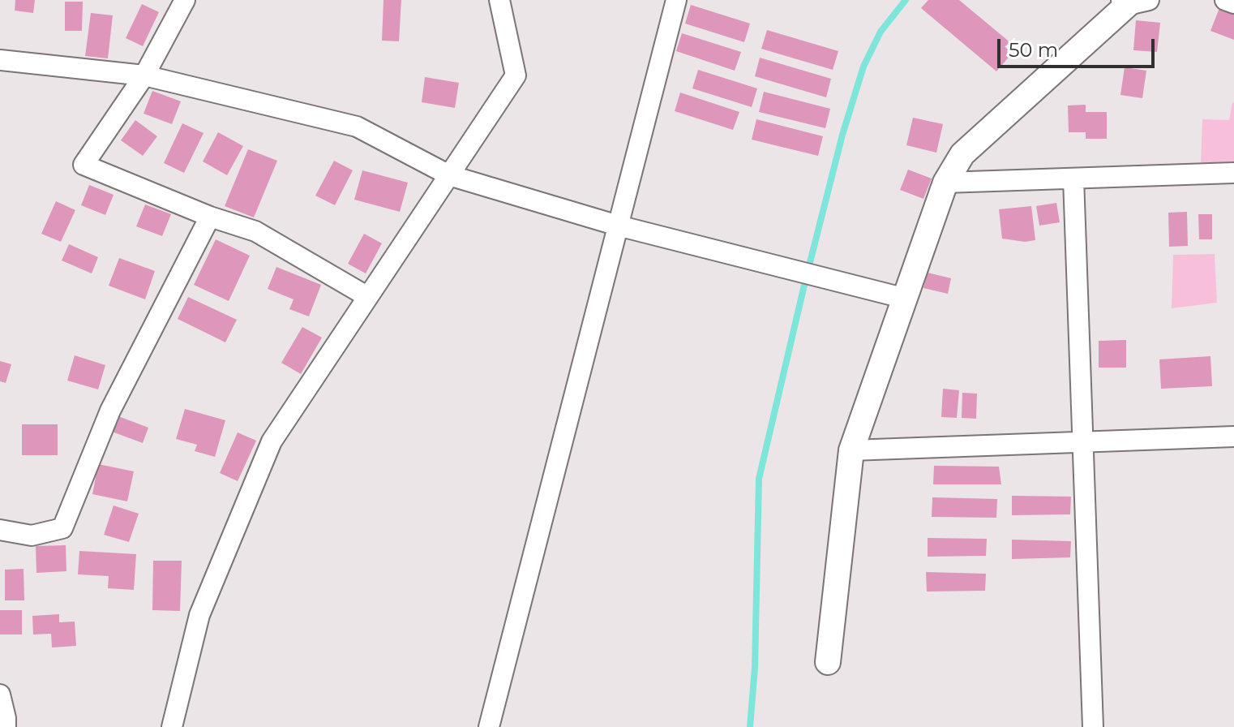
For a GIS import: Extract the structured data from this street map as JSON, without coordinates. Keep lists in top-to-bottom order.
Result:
{
  "scale_bar": "50 m"
}
